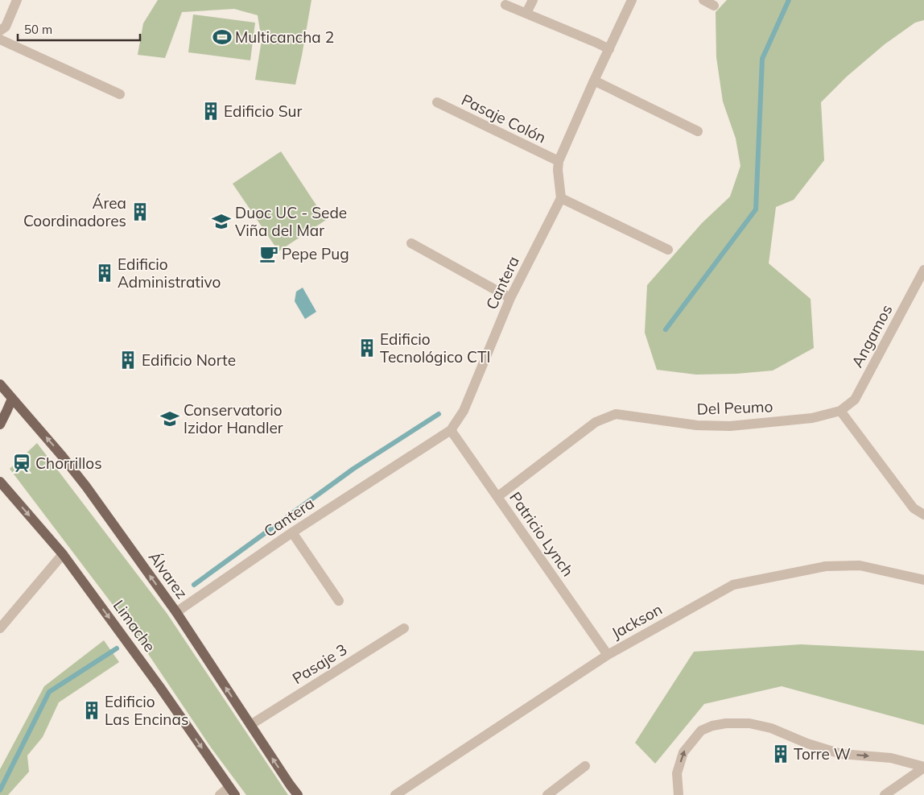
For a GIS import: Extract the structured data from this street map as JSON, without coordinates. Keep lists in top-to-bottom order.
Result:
{
  "streets": {
    "main road": ["Álvarez", "Limache"],
    "street": [
      "Pasaje Colón",
      "Cantera",
      "Angamos",
      "Del Peumo",
      "Patricio Lynch",
      "Jackson",
      "Pasaje 3"
    ]
  },
  "crossings": [
    ["Cantera", "Patricio Lynch"],
    ["Cantera", "Álvarez"],
    ["Angamos", "Del Peumo"],
    ["Del Peumo", "Patricio Lynch"],
    ["Patricio Lynch", "Jackson"],
    ["Álvarez", "Pasaje 3"]
  ],
  "one_way": ["Álvarez", "Limache"],
  "places": {
    "sports": ["Multicancha 2"],
    "building": [
      "Edificio Sur",
      "Área Coordinadores",
      "Edificio Administrativo",
      "Edificio Tecnológico CTI",
      "Edificio Norte",
      "Edificio Las Encinas",
      "Torre W"
    ],
    "school or university": ["Duoc UC - Sede Viña del Mar", "Conservatorio Izidor Handler"],
    "cafe": ["Pepe Pug"],
    "station": ["Chorrillos"]
  },
  "scale_bar": "50 m"
}
